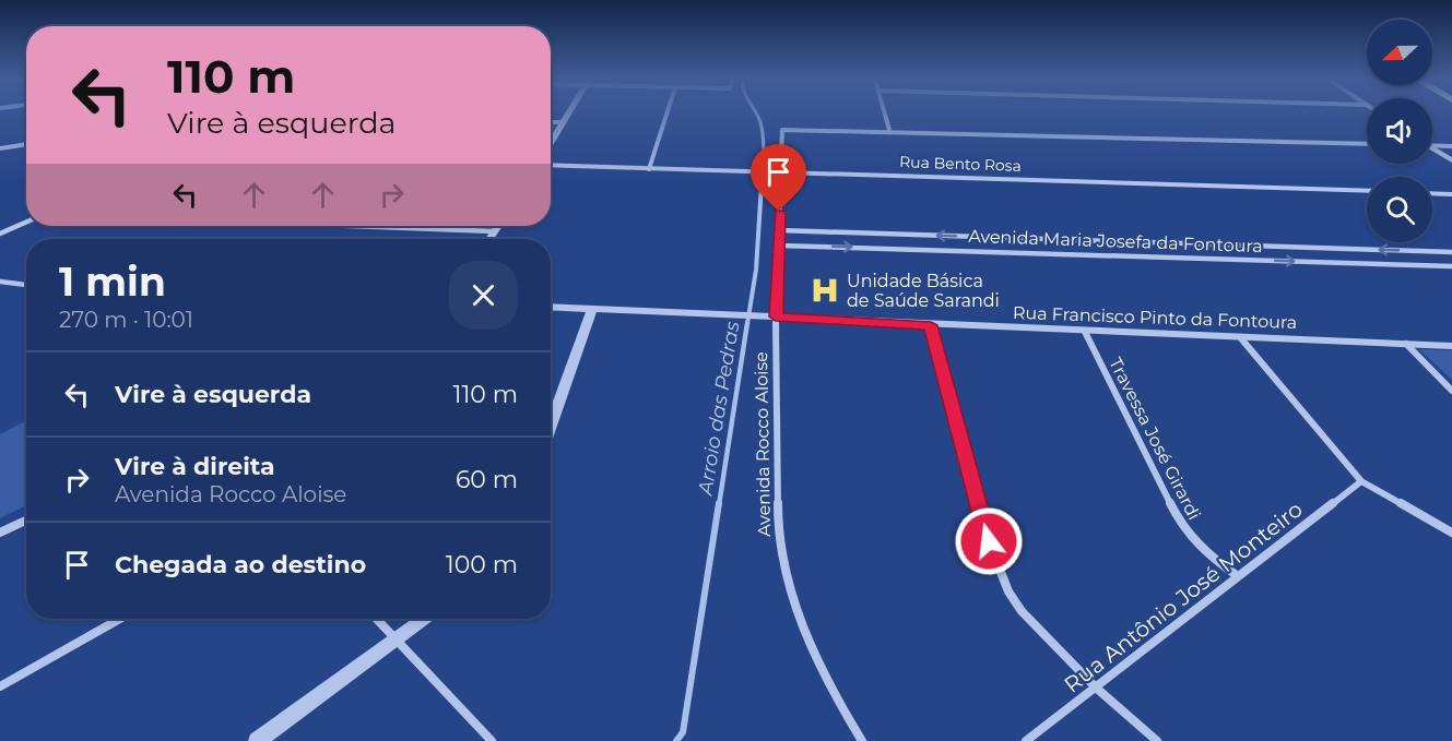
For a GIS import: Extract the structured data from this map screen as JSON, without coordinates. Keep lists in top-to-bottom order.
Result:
{
  "streets": {
    "street": [
      "Rua Bento Rosa",
      "Avenida Maria Josefa da Fontoura",
      "Rua Francisco Pinto da Fontoura",
      "Travessa José Girardi",
      "Avenida Rocco Aloise",
      "Rua Antônio José Monteiro"
    ]
  },
  "crossings": [
    ["Rua Bento Rosa", "Avenida Rocco Aloise"],
    ["Avenida Maria Josefa da Fontoura", "Avenida Rocco Aloise"],
    ["Rua Francisco Pinto da Fontoura", "Travessa José Girardi"],
    ["Rua Francisco Pinto da Fontoura", "Avenida Rocco Aloise"],
    ["Travessa José Girardi", "Rua Antônio José Monteiro"]
  ],
  "water": ["Arroio das Pedras"],
  "places": {
    "hospital": ["Unidade Básica de Saúde Sarandi"]
  },
  "north": "left",
  "page": {
    "turn": ["110 m", "Vire à esquerda"],
    "heading": ["1 min", "270 m · 10:01"],
    "list": [
      {
        "name": "Vire à esquerda",
        "value": "110 m"
      },
      {
        "name": "Vire à direita",
        "note": "Avenida Rocco Aloise",
        "value": "60 m"
      },
      {
        "name": "Chegada ao destino",
        "value": "100 m"
      }
    ]
  }
}
